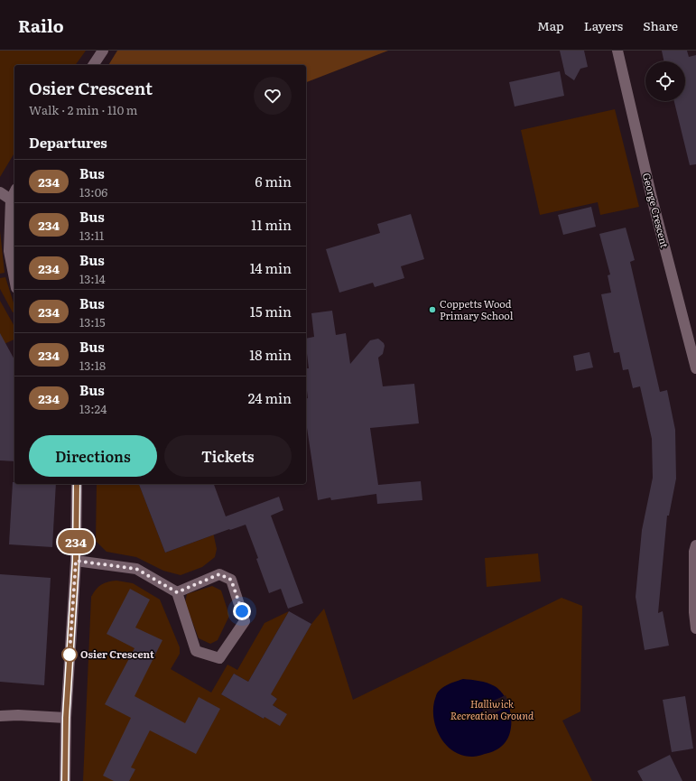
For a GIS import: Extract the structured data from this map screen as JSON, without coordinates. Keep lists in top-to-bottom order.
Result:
{
  "streets": {
    "street": ["George Crescent"]
  },
  "parks": ["Halliwick Recreation Ground"],
  "places": ["Coppetts Wood Primary School", "Osier Crescent"],
  "lines": ["bus line 234"],
  "page": {
    "header": "Railo",
    "nav": ["Map", "Layers", "Share"],
    "on_map": "234",
    "heading": [
      ["Osier Crescent", "Walk · 2 min · 110 m"],
      "Departures"
    ],
    "list": [
      {
        "mark": "234",
        "name": "Bus",
        "note": "13:06",
        "value": "6 min"
      },
      {
        "mark": "234",
        "name": "Bus",
        "note": "13:11",
        "value": "11 min"
      },
      {
        "mark": "234",
        "name": "Bus",
        "note": "13:14",
        "value": "14 min"
      },
      {
        "mark": "234",
        "name": "Bus",
        "note": "13:15",
        "value": "15 min"
      },
      {
        "mark": "234",
        "name": "Bus",
        "note": "13:18",
        "value": "18 min"
      },
      {
        "mark": "234",
        "name": "Bus",
        "note": "13:24",
        "value": "24 min"
      }
    ],
    "buttons": ["Directions", "Tickets"]
  }
}
